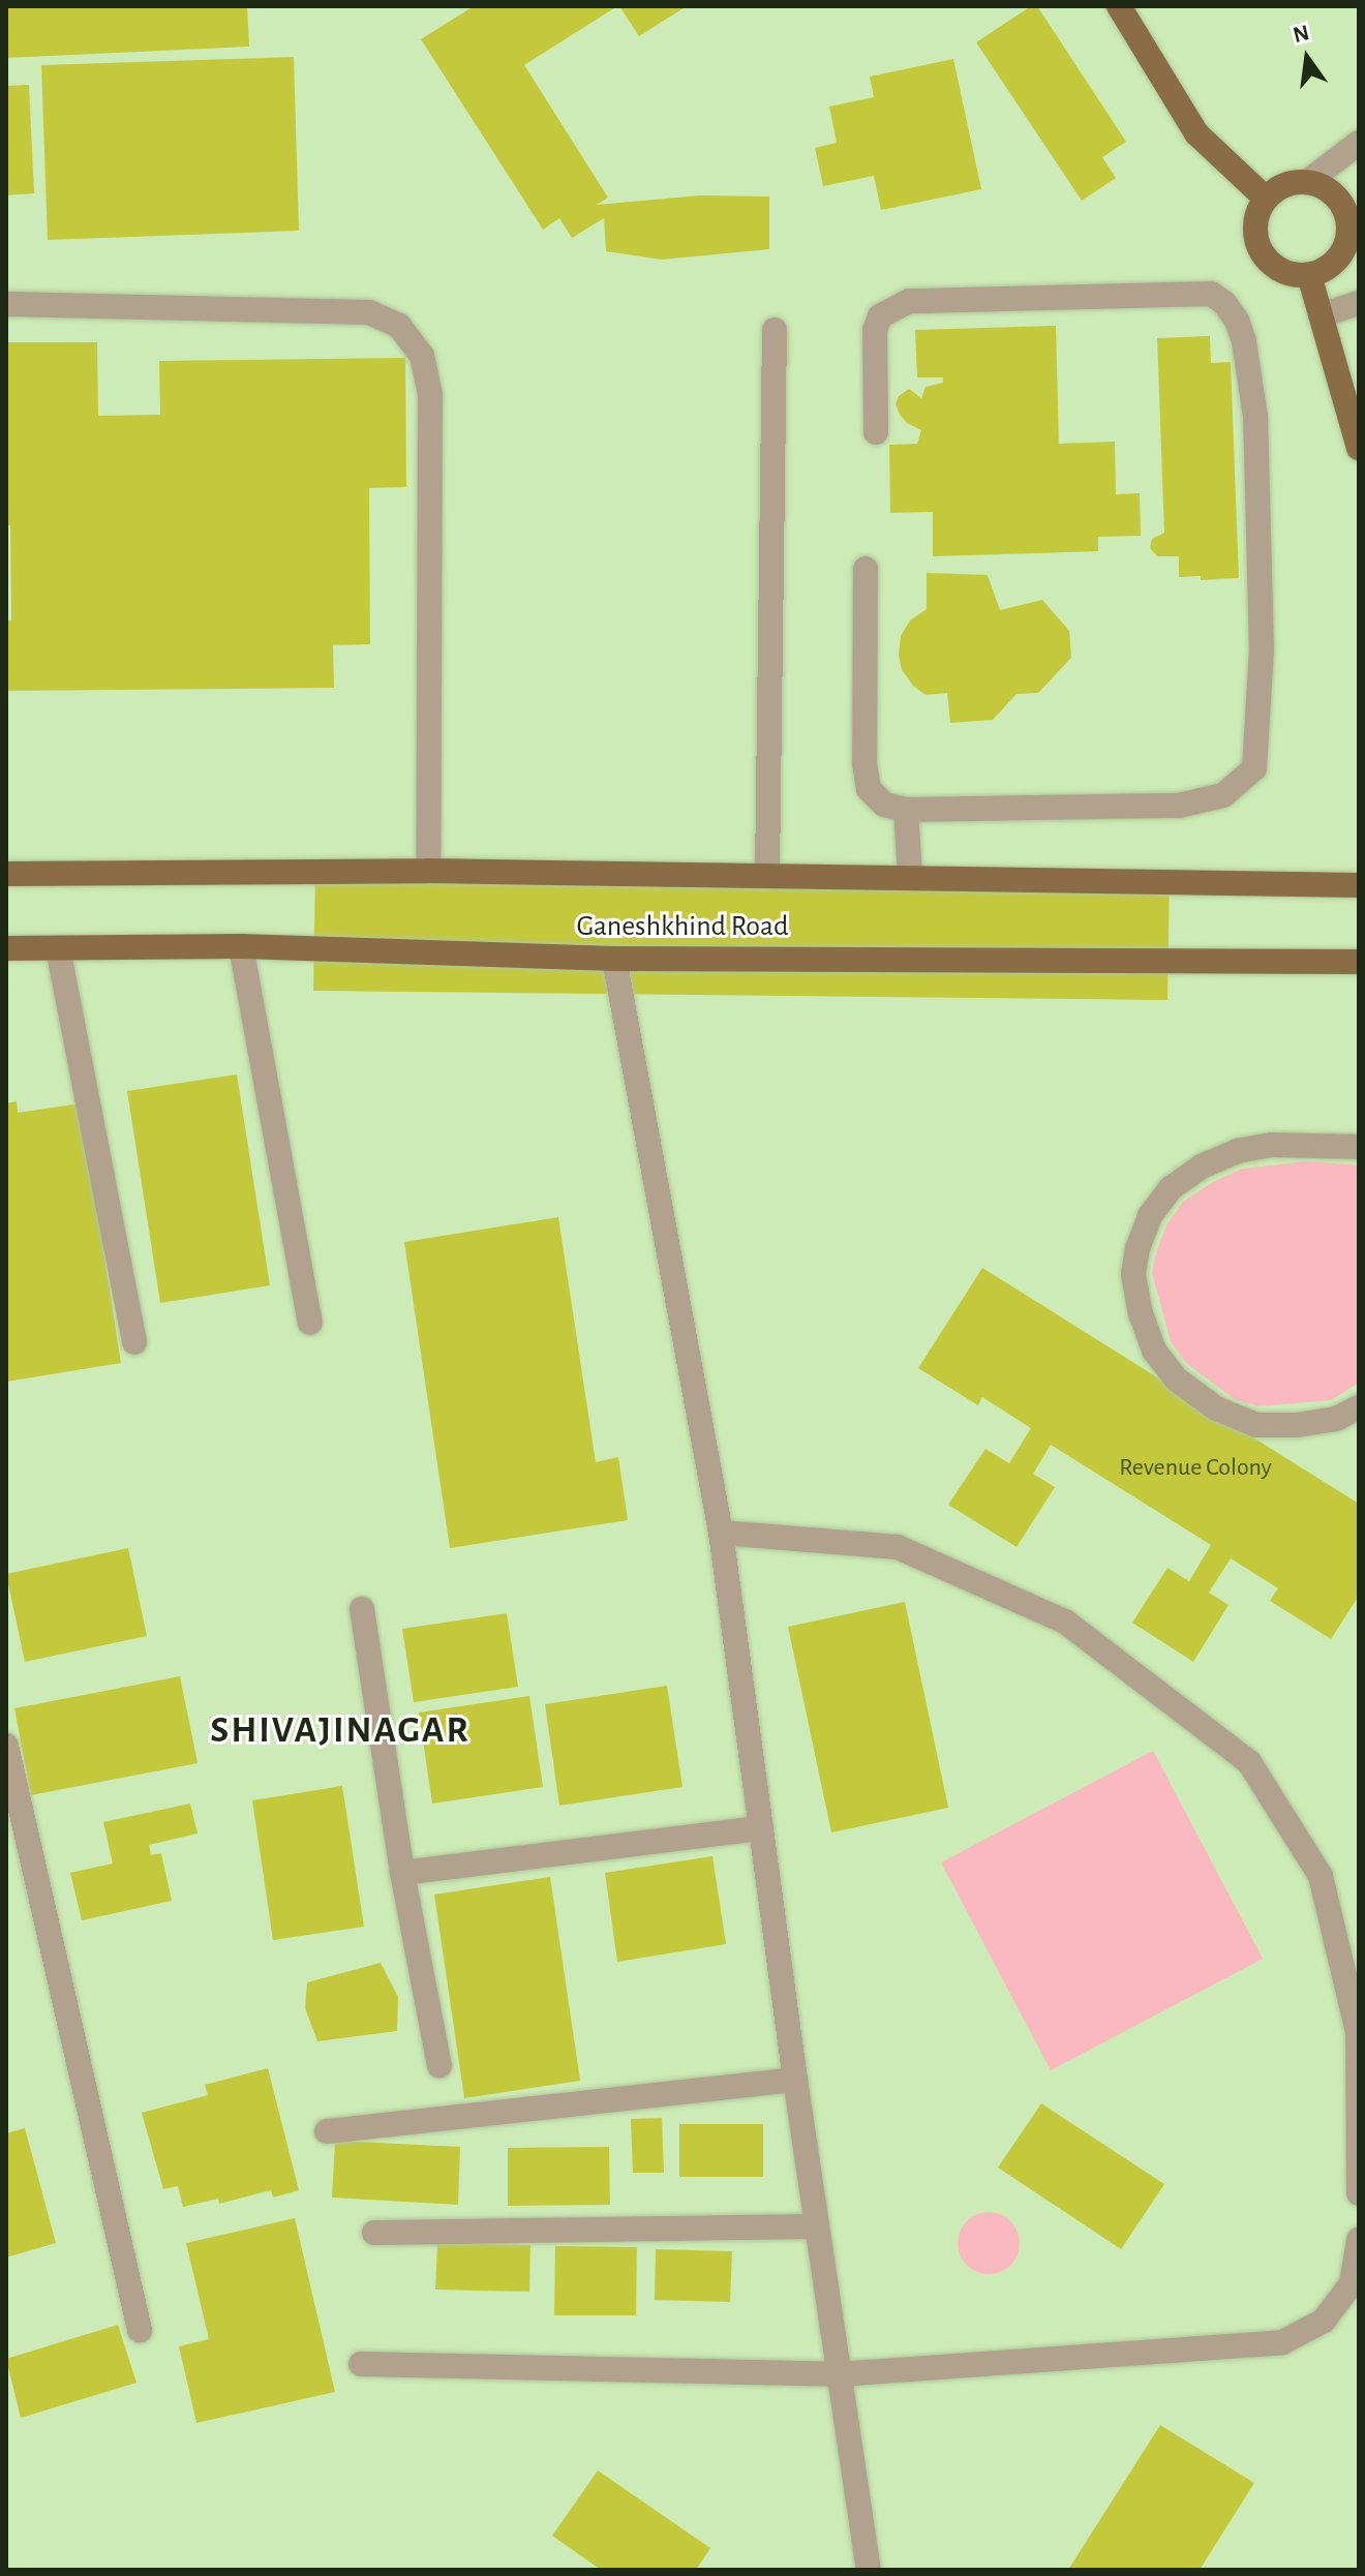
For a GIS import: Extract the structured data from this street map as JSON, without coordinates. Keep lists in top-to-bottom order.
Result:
{
  "streets": {
    "main road": ["Ganeshkhind Road"]
  },
  "districts": ["SHIVAJINAGAR"],
  "house_numbers": ["Revenue Colony"],
  "north": "top"
}
